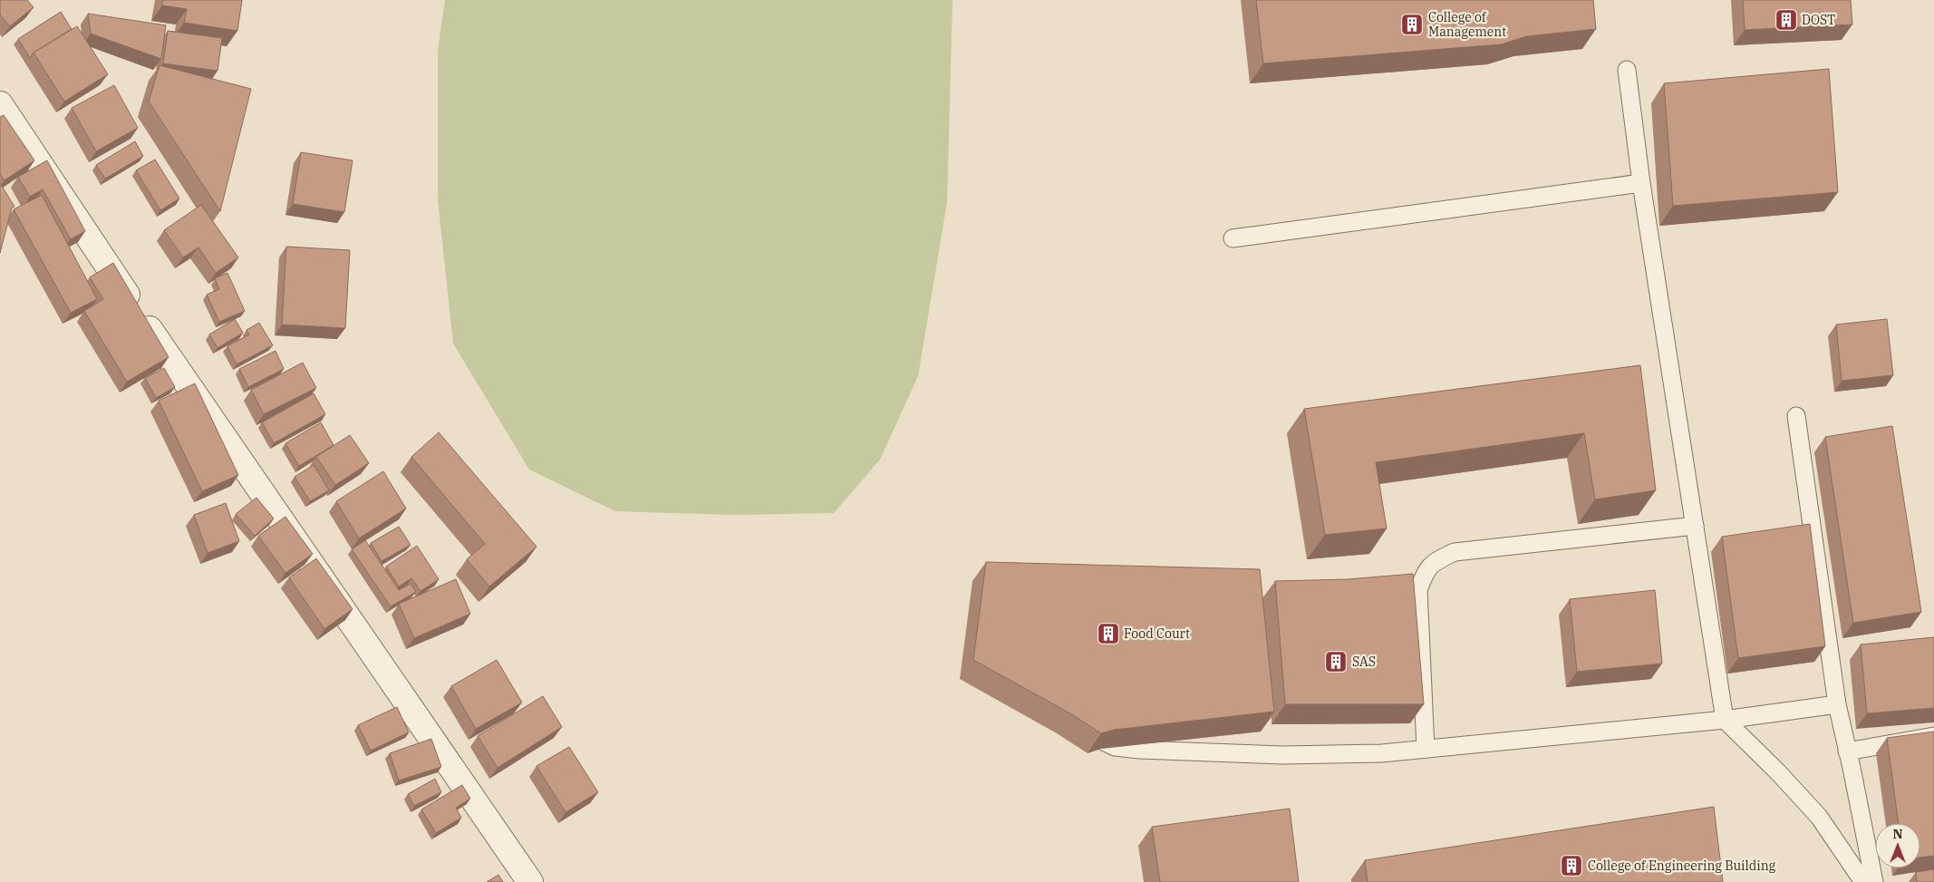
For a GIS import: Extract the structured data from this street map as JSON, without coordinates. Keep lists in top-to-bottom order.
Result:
{
  "places": {
    "building": [
      "DOST",
      "College of Management",
      "Food Court",
      "SAS",
      "College of Engineering Building"
    ]
  },
  "north": "top"
}
